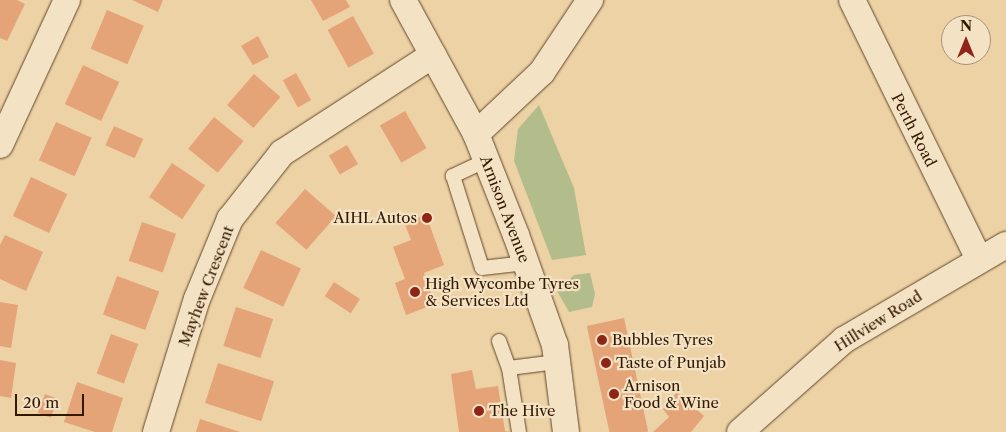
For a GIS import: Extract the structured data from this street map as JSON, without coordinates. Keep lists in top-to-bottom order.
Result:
{
  "streets": {
    "street": [
      "Perth Road",
      "Arnison Avenue",
      "Mayhew Crescent",
      "Hillview Road"
    ]
  },
  "crossings": [
    ["Perth Road", "Hillview Road"],
    ["Arnison Avenue", "Mayhew Crescent"]
  ],
  "places": [
    "AIHL Autos",
    "High Wycombe Tyres & Services Ltd",
    "Bubbles Tyres",
    "Taste of Punjab",
    "Arnison Food & Wine",
    "The Hive"
  ],
  "scale_bar": "20 m",
  "north": "top"
}
